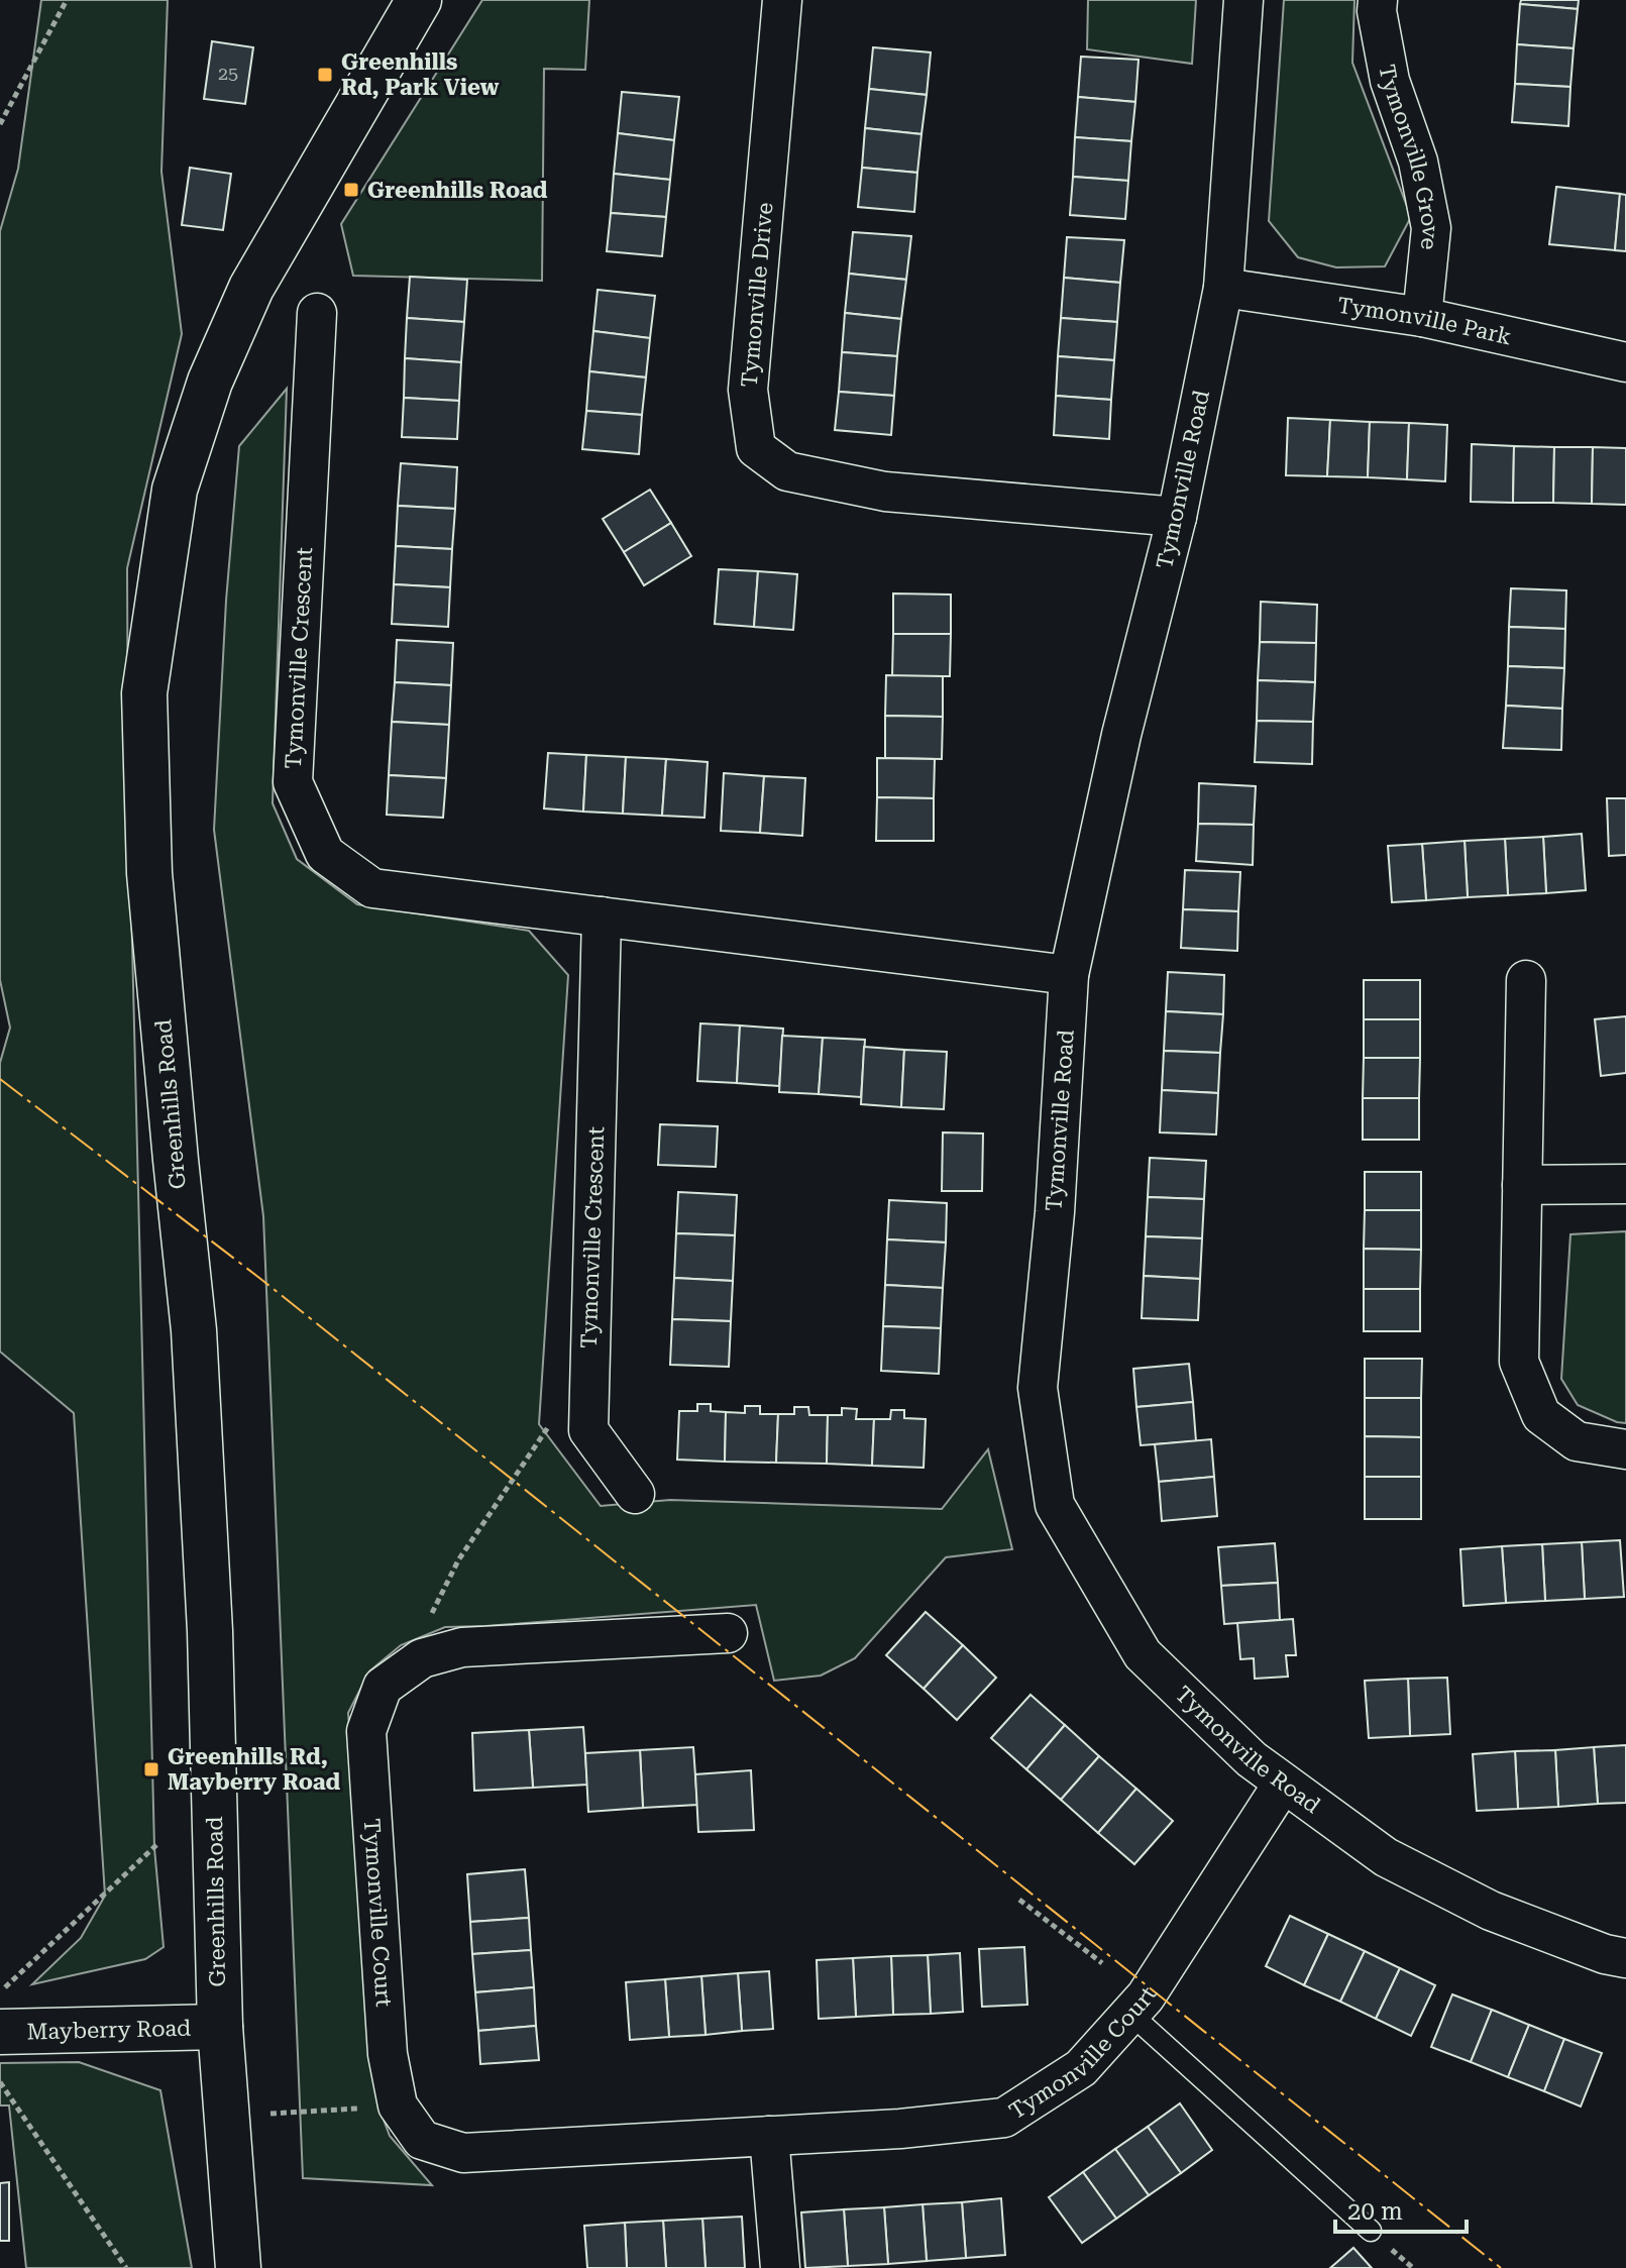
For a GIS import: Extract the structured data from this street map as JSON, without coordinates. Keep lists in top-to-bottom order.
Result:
{
  "streets": {
    "main road": ["Greenhills Road", "Mayberry Road"],
    "street": [
      "Tymonville Grove",
      "Tymonville Drive",
      "Tymonville Park",
      "Tymonville Road",
      "Tymonville Crescent",
      "Tymonville Court"
    ]
  },
  "crossings": [
    ["Tymonville Grove", "Tymonville Park"],
    ["Tymonville Drive", "Tymonville Road"],
    ["Tymonville Park", "Tymonville Road"],
    ["Tymonville Road", "Tymonville Crescent"],
    ["Tymonville Road", "Tymonville Court"],
    ["Greenhills Road", "Mayberry Road"]
  ],
  "places": {
    "transit": ["Greenhills Rd, Park View", "Greenhills Road", "Greenhills Rd, Mayberry Road"]
  },
  "house_numbers": ["25"],
  "scale_bar": "20 m"
}
